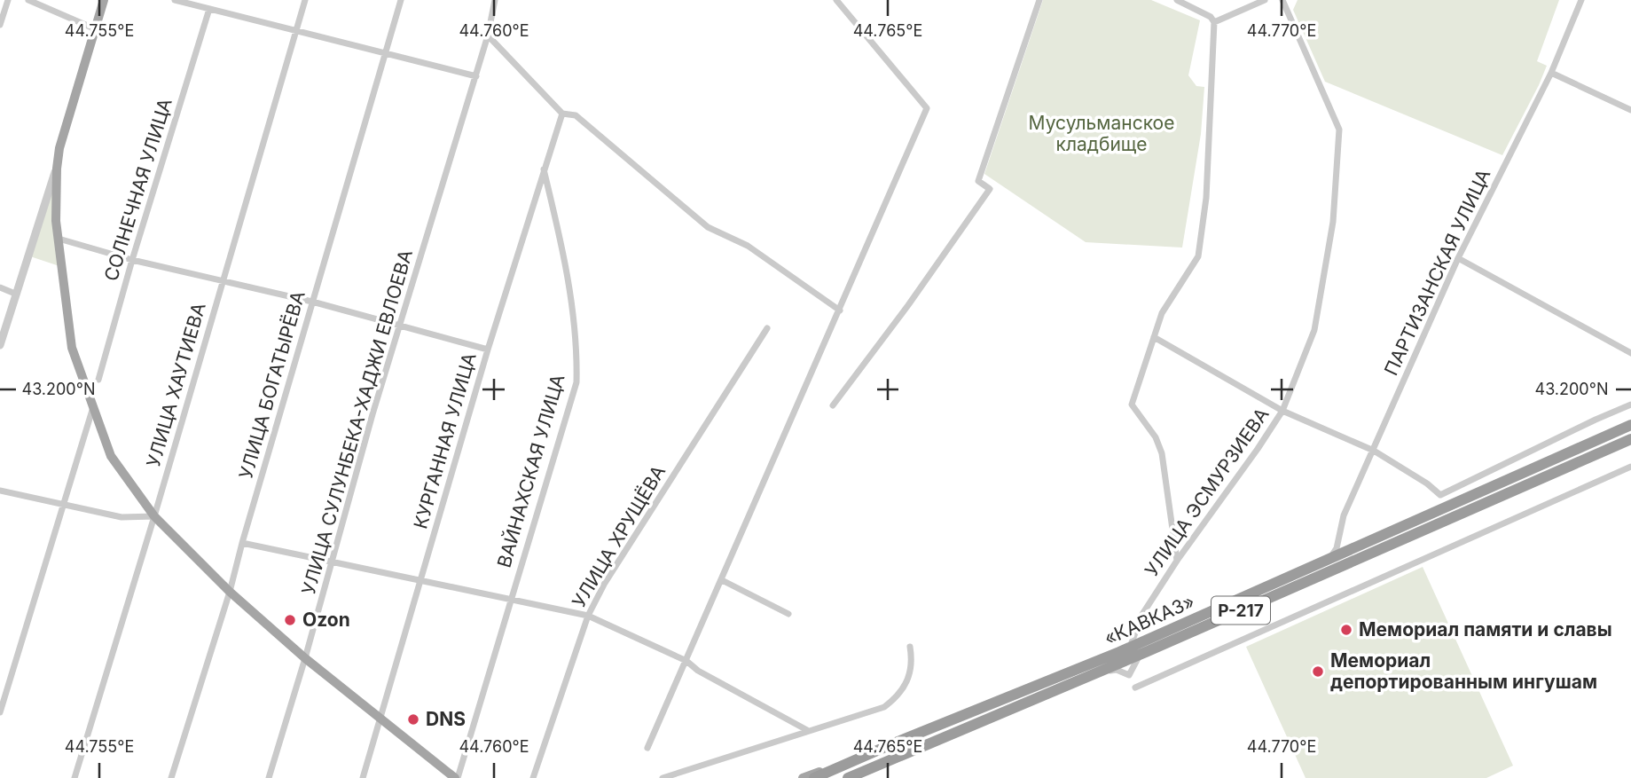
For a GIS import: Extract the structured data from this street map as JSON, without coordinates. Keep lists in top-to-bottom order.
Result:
{
  "streets": {
    "highway": ["Р-217", "«КАВКАЗ»"],
    "street": [
      "СОЛНЕЧНАЯ УЛИЦА",
      "ПАРТИЗАНСКАЯ УЛИЦА",
      "УЛИЦА ХАУТИЕВА",
      "УЛИЦА БОГАТЫРЁВА",
      "УЛИЦА СУЛУНБЕКА-ХАДЖИ ЕВЛОЕВА",
      "КУРГАННАЯ УЛИЦА",
      "ВАЙНАХСКАЯ УЛИЦА",
      "УЛИЦА ЭСМУРЗИЕВА",
      "УЛИЦА ХРУЩЁВА"
    ]
  },
  "crossings": [
    ["ПАРТИЗАНСКАЯ УЛИЦА", "«КАВКАЗ»"],
    ["КУРГАННАЯ УЛИЦА", "ВАЙНАХСКАЯ УЛИЦА"],
    ["УЛИЦА ЭСМУРЗИЕВА", "«КАВКАЗ»"],
    ["Р-217", "«КАВКАЗ»"]
  ],
  "parks": ["Мусульманское кладбище"],
  "places": [
    "Ozon",
    "Мемориал памяти и славы",
    "Мемориал депортированным ингушам",
    "DNS"
  ],
  "coordinates": [
    "44.755°E",
    "44.760°E",
    "44.765°E",
    "44.770°E",
    "43.200°N"
  ]
}
